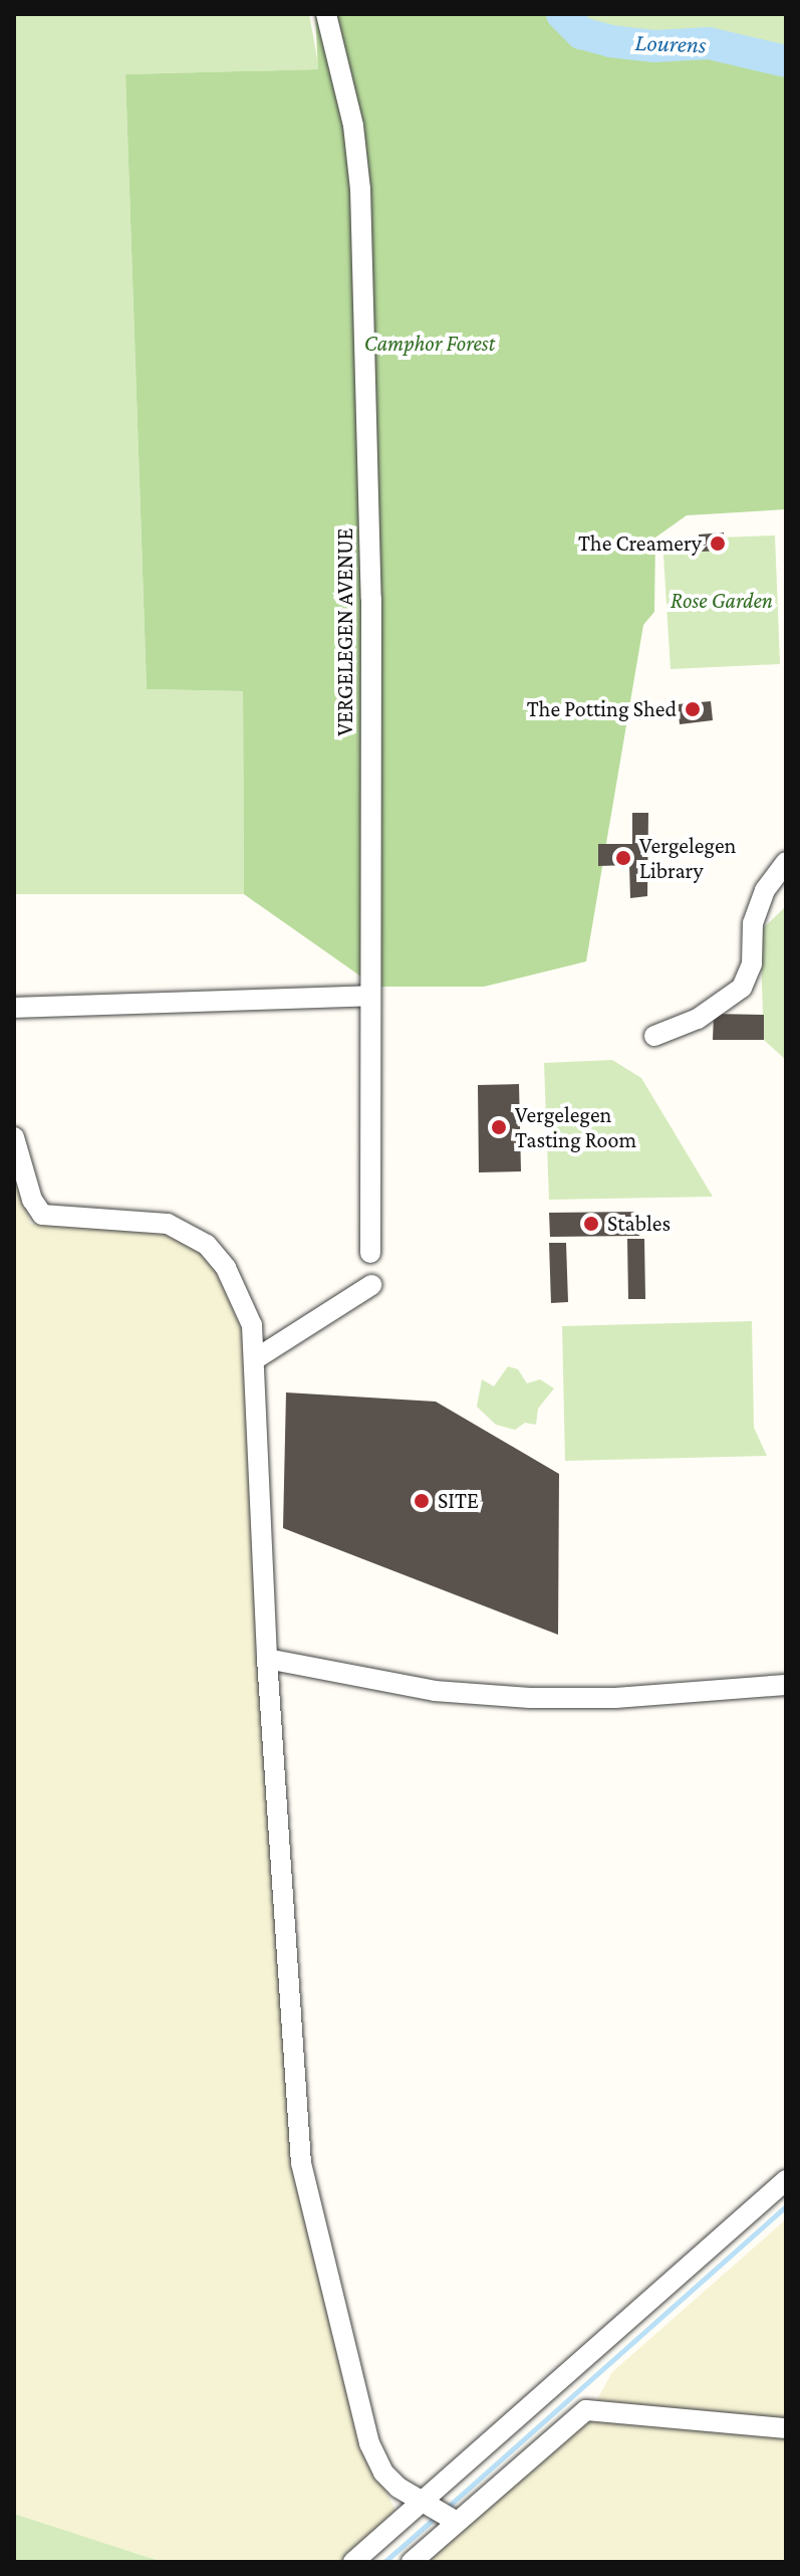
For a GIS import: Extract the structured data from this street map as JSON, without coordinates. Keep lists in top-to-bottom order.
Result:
{
  "streets": {
    "street": ["VERGELEGEN AVENUE"]
  },
  "water": ["Lourens"],
  "parks": ["Camphor Forest", "Rose Garden"],
  "places": [
    "The Creamery",
    "The Potting Shed",
    "Vergelegen Library",
    "Vergelegen Tasting Room",
    "Stables",
    "SITE"
  ]
}
